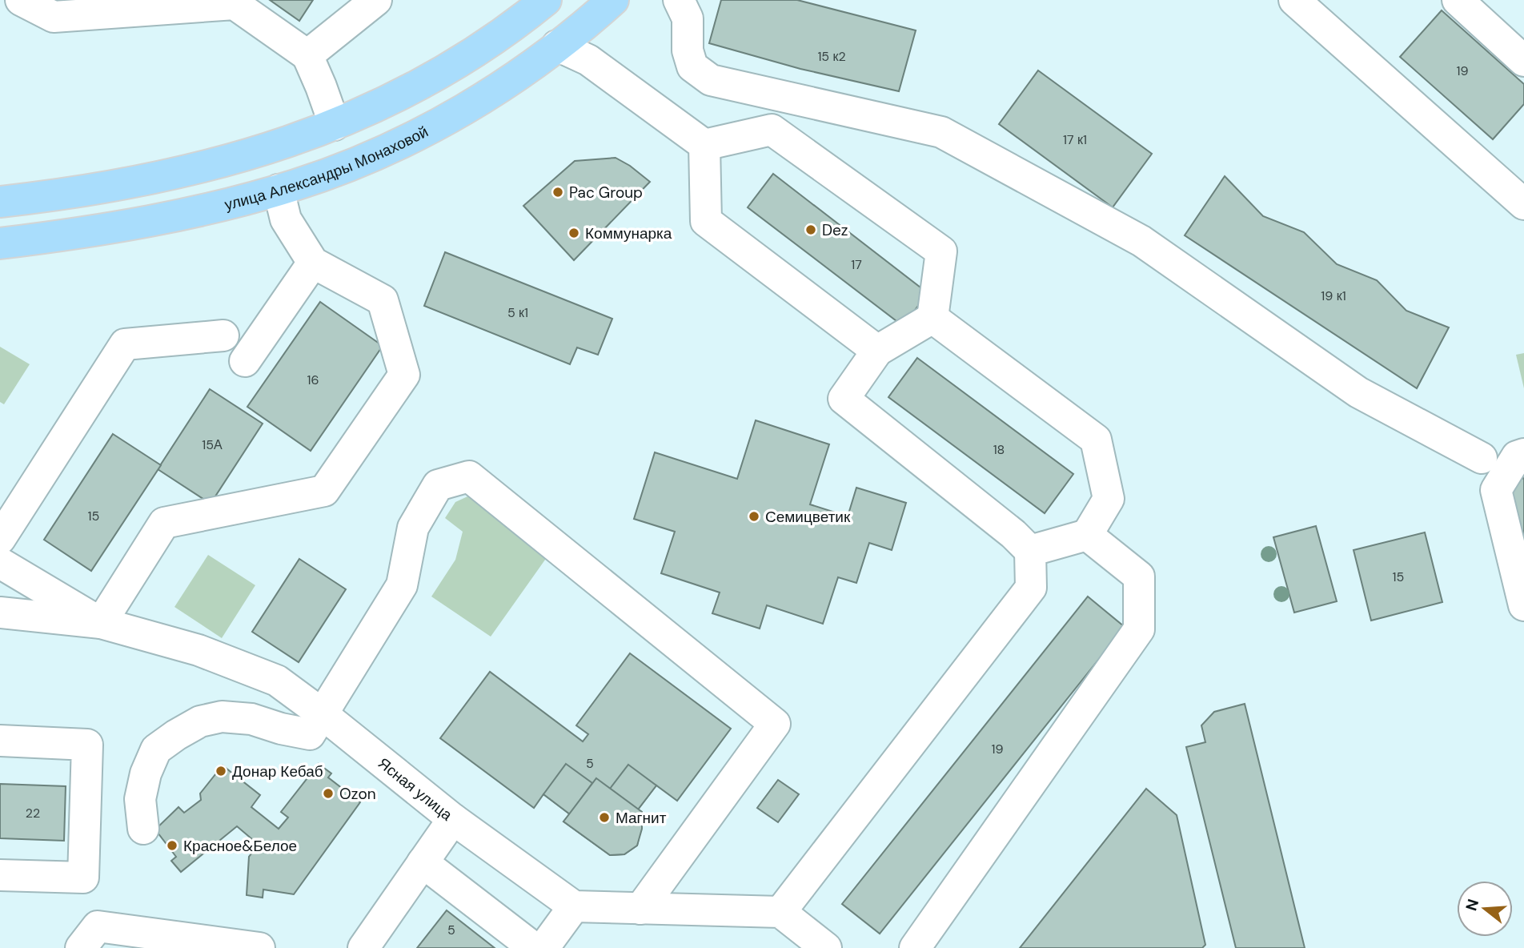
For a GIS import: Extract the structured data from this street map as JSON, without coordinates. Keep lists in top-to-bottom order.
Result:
{
  "streets": {
    "main road": ["улица Александры Монаховой"],
    "street": ["Ясная улица"]
  },
  "places": [
    "Pac Group",
    "Dez",
    "Коммунарка",
    "Семицветик",
    "Донар Кебаб",
    "Ozon",
    "Магнит",
    "Красное&Белое"
  ],
  "house_numbers": [
    "15 к2",
    "19",
    "17 к1",
    "17",
    "19 к1",
    "5 к1",
    "16",
    "15А",
    "18",
    "15",
    "15",
    "19",
    "5",
    "22",
    "5"
  ],
  "north": "left"
}
